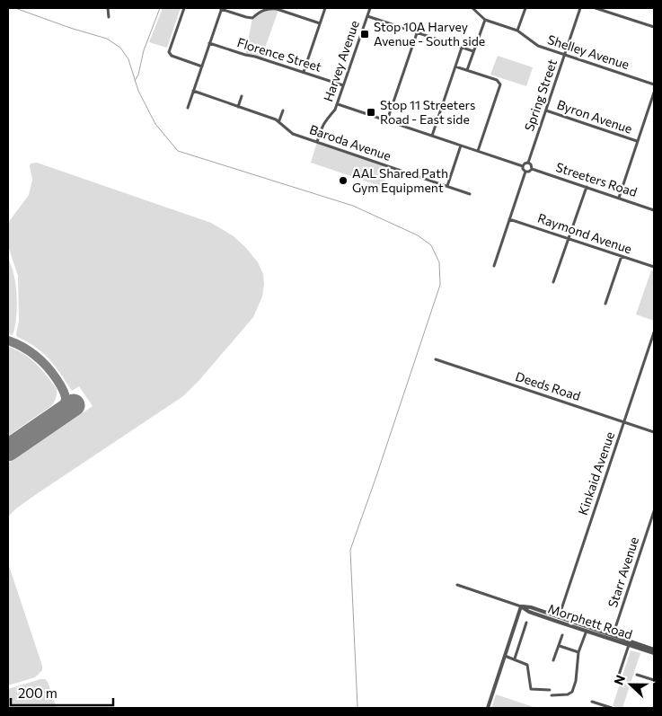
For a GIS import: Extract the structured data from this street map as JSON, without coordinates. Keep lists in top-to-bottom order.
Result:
{
  "streets": {
    "street": [
      "Shelley Avenue",
      "Florence Street",
      "Harvey Avenue",
      "Spring Street",
      "Byron Avenue",
      "Baroda Avenue",
      "Streeters Road",
      "Raymond Avenue",
      "Deeds Road",
      "Kinkaid Avenue",
      "Starr Avenue",
      "Morphett Road"
    ]
  },
  "crossings": [
    ["Shelley Avenue", "Spring Street"],
    ["Florence Street", "Harvey Avenue"],
    ["Harvey Avenue", "Baroda Avenue"],
    ["Spring Street", "Byron Avenue"],
    ["Spring Street", "Streeters Road"],
    ["Deeds Road", "Kinkaid Avenue"],
    ["Kinkaid Avenue", "Morphett Road"],
    ["Starr Avenue", "Morphett Road"]
  ],
  "places": {
    "transit": ["Stop 10A Harvey Avenue - South side", "Stop 11 Streeters Road - East side"],
    "other": ["AAL Shared Path Gym Equipment"]
  },
  "scale_bar": "200 m",
  "north": "left"
}
